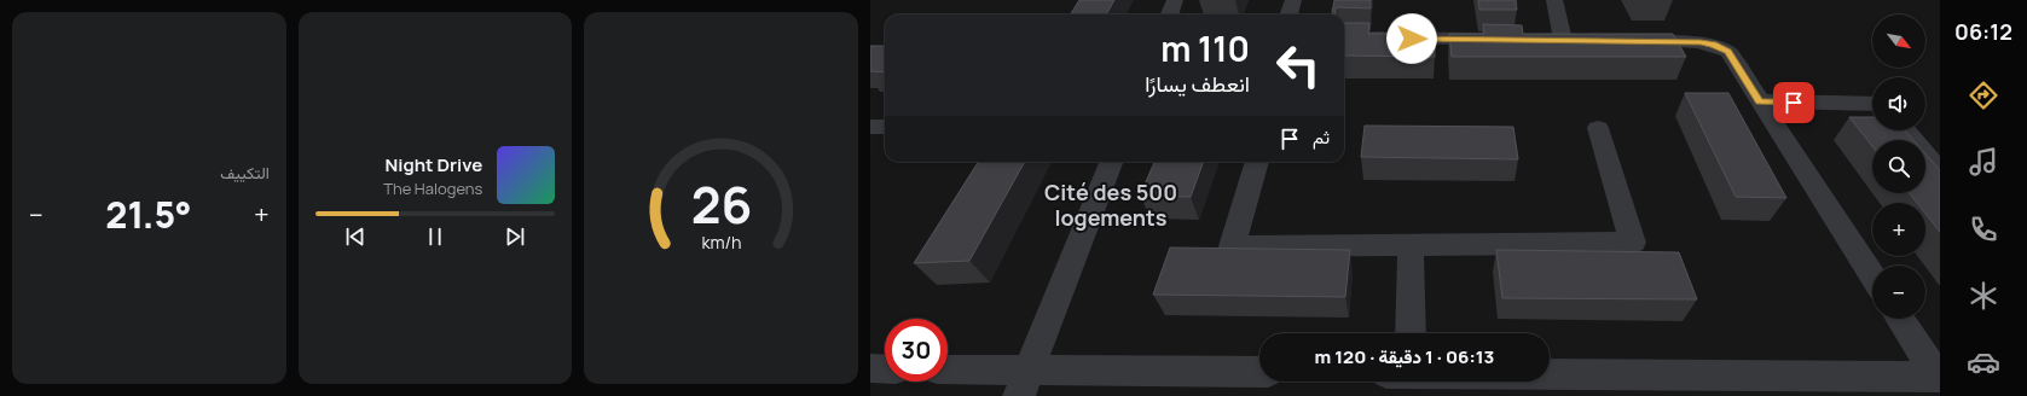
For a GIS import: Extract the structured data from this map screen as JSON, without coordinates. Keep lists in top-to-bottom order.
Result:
{
  "districts": ["Cité des 500 logements"],
  "north": "bottom right",
  "page": {
    "tabs": "06:12",
    "tile": "التكييف",
    "map_buttons": ["+", "−"],
    "turn": ["110 m", "انعطف يسارًا"],
    "then": "ثم",
    "song": ["Night Drive", "The Halogens"],
    "heat": ["−", "21.5°", "+"],
    "limit": "30",
    "trip": "06:13 · 1 دقيقة · 120 m",
    "gauge": ["26", "km/h"]
  }
}
